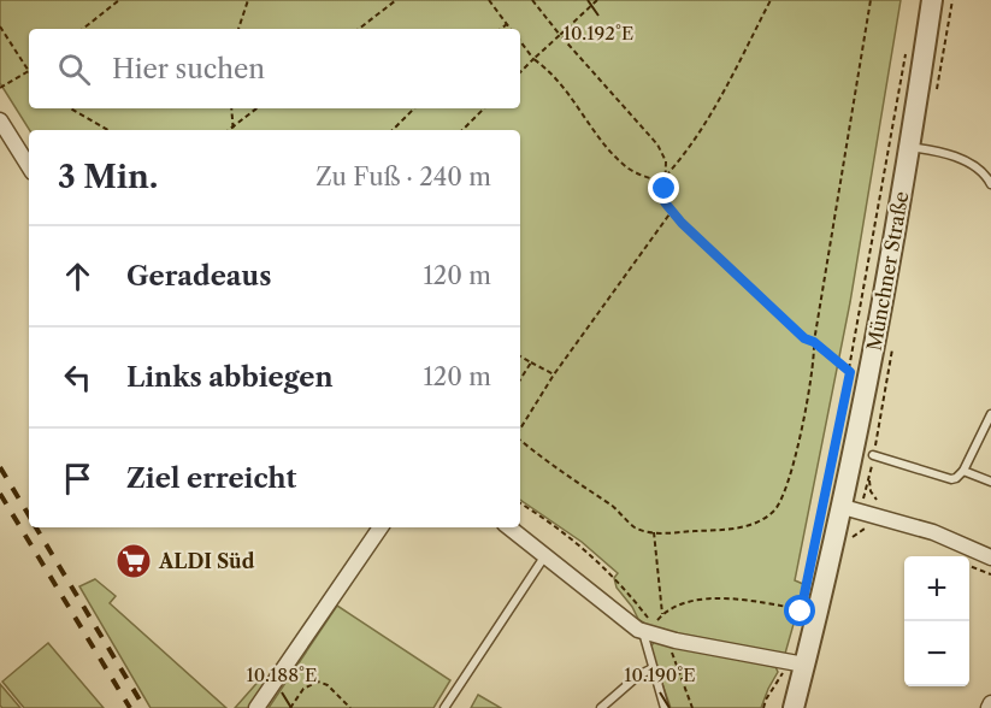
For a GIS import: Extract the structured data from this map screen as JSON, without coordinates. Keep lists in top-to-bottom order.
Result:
{
  "streets": {
    "street": ["Münchner Straße"]
  },
  "places": {
    "supermarket": ["ALDI Süd"]
  },
  "page": {
    "search": "Hier suchen",
    "heading": ["3 Min.", "Zu Fuß · 240 m"],
    "list": [
      ["Geradeaus", "120 m"],
      ["Links abbiegen", "120 m"],
      "Ziel erreicht"
    ],
    "map_buttons": ["+", "−"]
  },
  "coordinates": ["10.192°E", "10.188°E", "10.190°E"]
}
